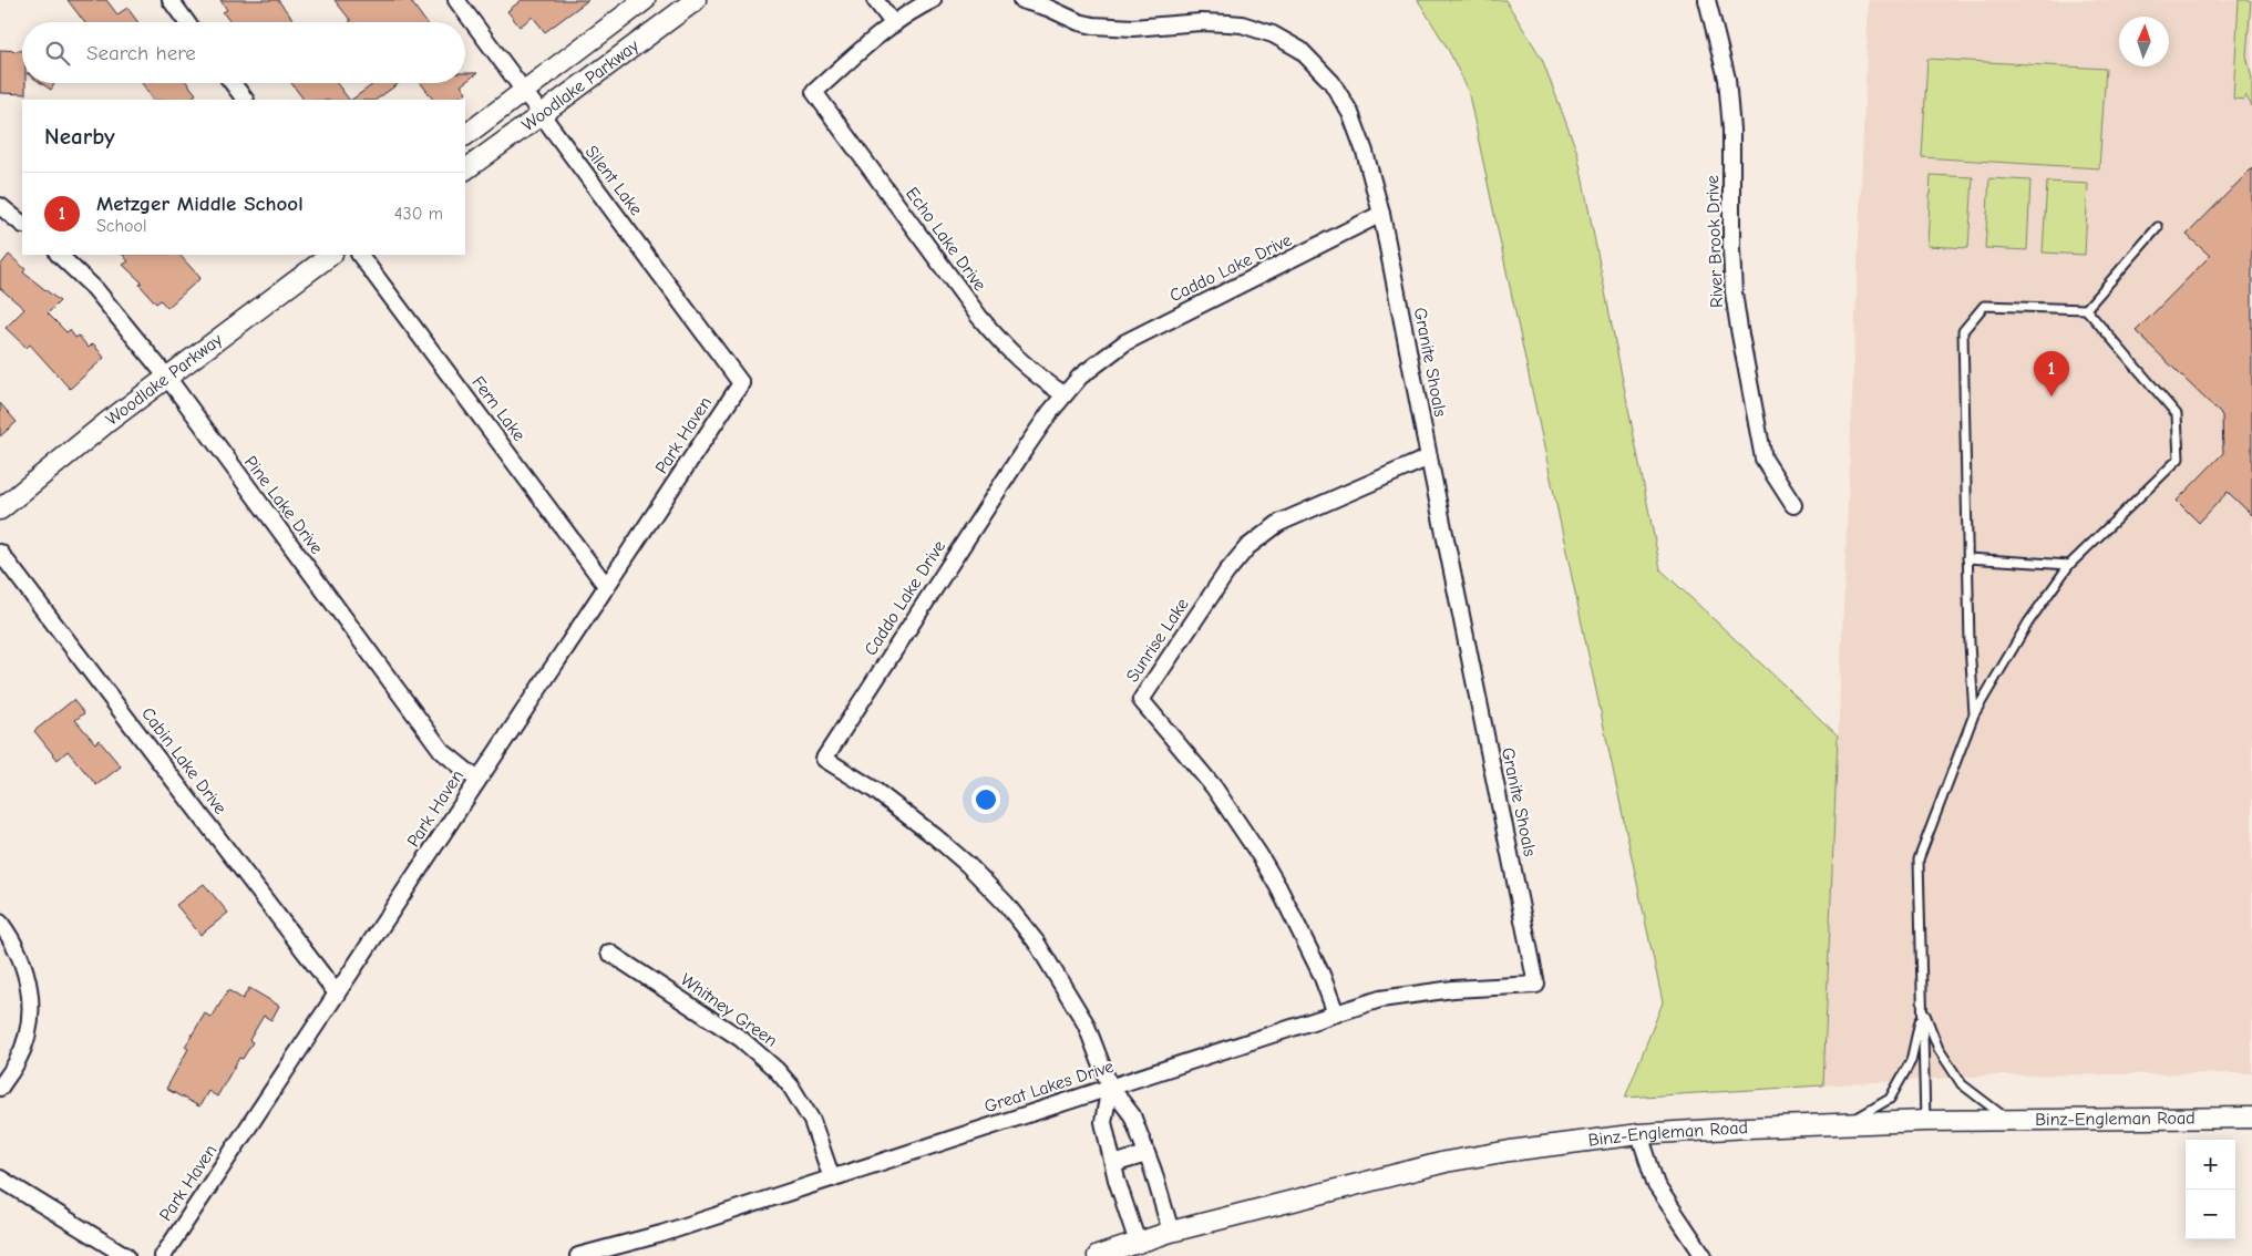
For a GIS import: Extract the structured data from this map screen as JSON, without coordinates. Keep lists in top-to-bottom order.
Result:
{
  "streets": {
    "street": [
      "Woodlake Parkway",
      "Silent Lake",
      "Echo Lake Drive",
      "River Brook Drive",
      "Caddo Lake Drive",
      "Granite Shoals",
      "Fern Lake",
      "Park Haven",
      "Pine Lake Drive",
      "Sunrise Lake",
      "Cabin Lake Drive",
      "Whitney Green",
      "Great Lakes Drive",
      "Binz-Engleman Road"
    ]
  },
  "crossings": [
    ["Woodlake Parkway", "Silent Lake"],
    ["Woodlake Parkway", "Pine Lake Drive"],
    ["Silent Lake", "Park Haven"],
    ["Echo Lake Drive", "Caddo Lake Drive"],
    ["Caddo Lake Drive", "Granite Shoals"],
    ["Caddo Lake Drive", "Great Lakes Drive"],
    ["Caddo Lake Drive", "Binz-Engleman Road"],
    ["Granite Shoals", "Sunrise Lake"],
    ["Granite Shoals", "Great Lakes Drive"],
    ["Fern Lake", "Park Haven"],
    ["Park Haven", "Pine Lake Drive"],
    ["Park Haven", "Cabin Lake Drive"],
    ["Sunrise Lake", "Great Lakes Drive"],
    ["Whitney Green", "Great Lakes Drive"]
  ],
  "north": "top",
  "page": {
    "search": "Search here",
    "heading": "Nearby",
    "list": [
      {
        "mark": "1",
        "name": "Metzger Middle School",
        "note": "School",
        "value": "430 m"
      }
    ],
    "pins": "1",
    "map_buttons": ["+", "−"]
  }
}
